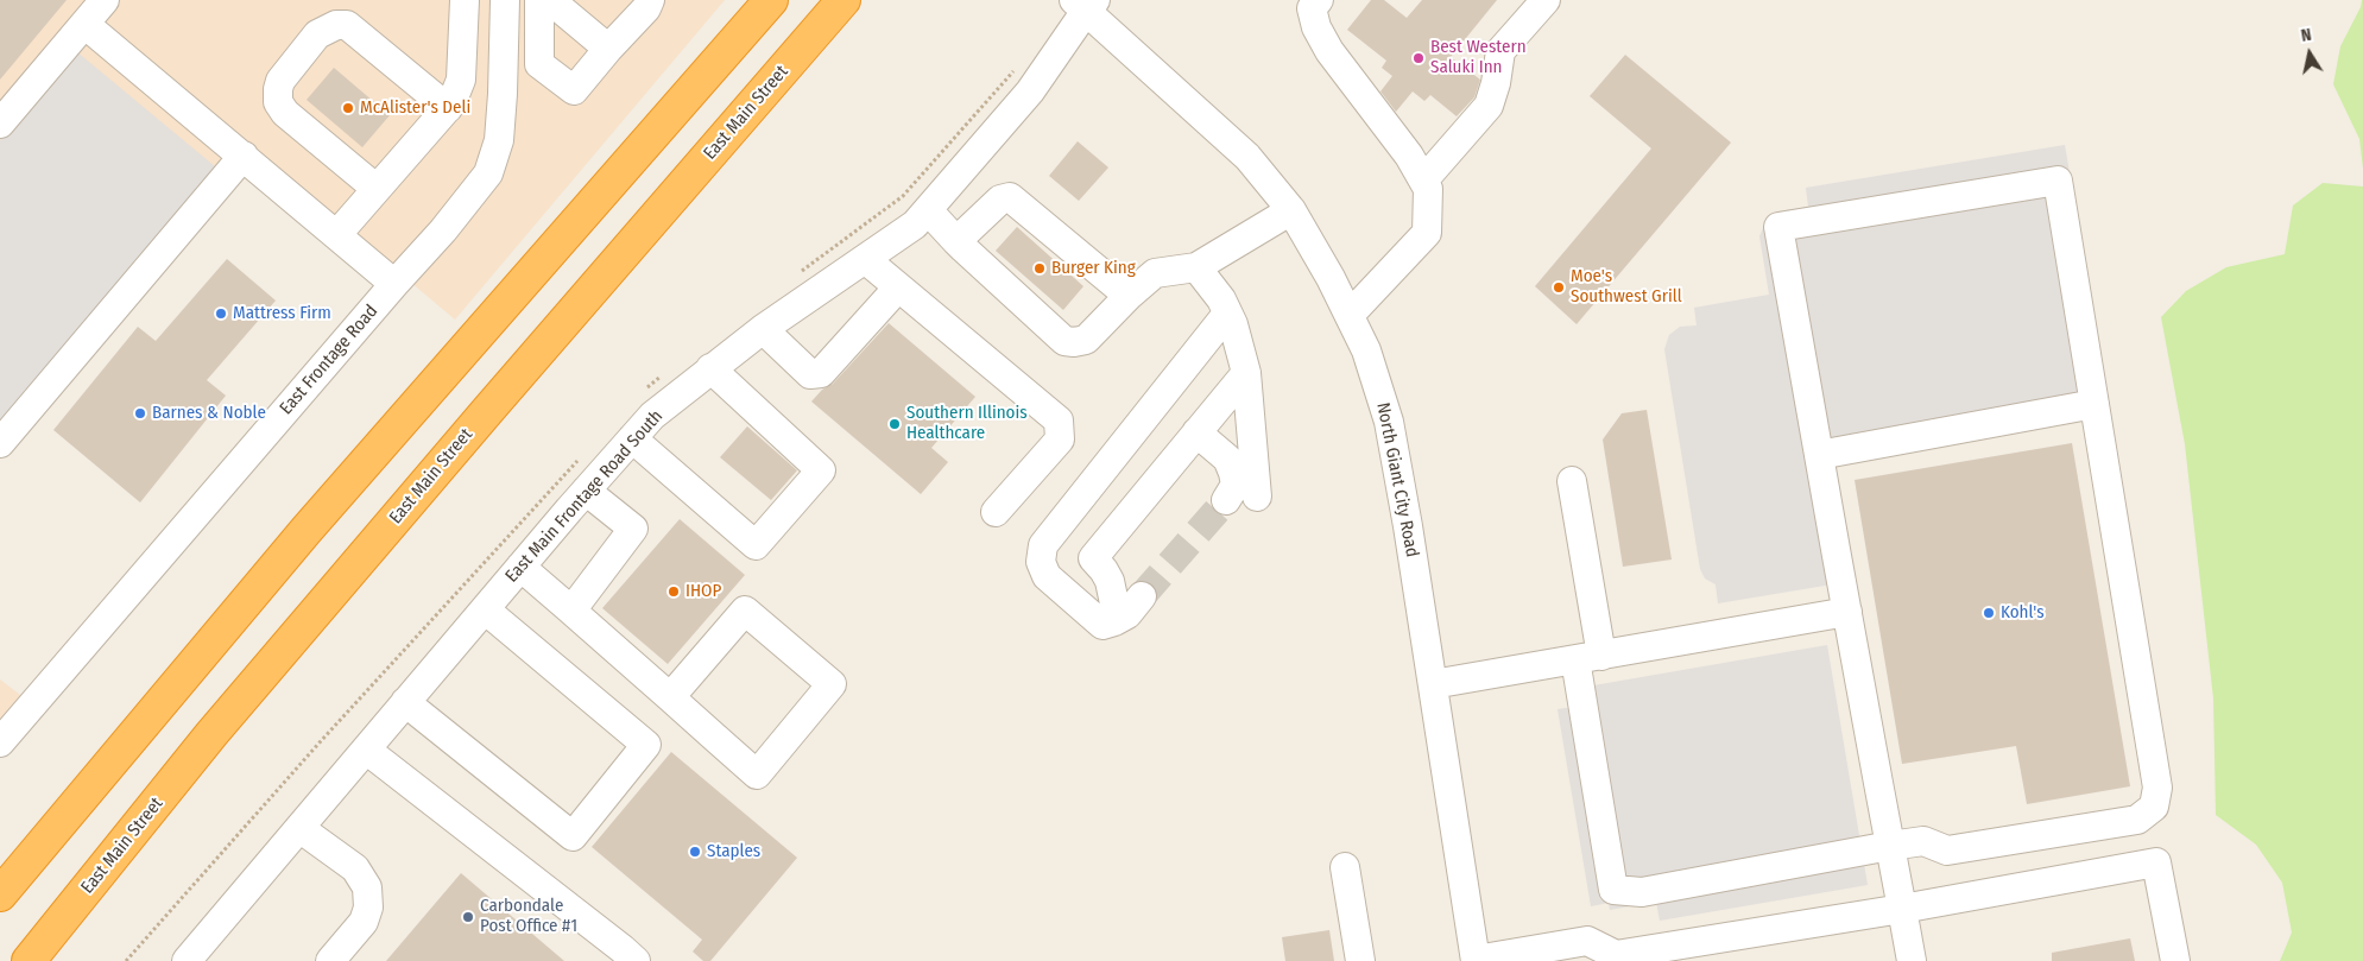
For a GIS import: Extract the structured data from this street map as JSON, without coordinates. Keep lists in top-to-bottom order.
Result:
{
  "streets": {
    "highway": ["East Main Street"],
    "street": ["East Frontage Road", "North Giant City Road", "East Main Frontage Road South"]
  },
  "crossings": [
    ["North Giant City Road", "East Main Frontage Road South"]
  ],
  "places": [
    "Best Western Saluki Inn",
    "McAlister's Deli",
    "Burger King",
    "Moe's Southwest Grill",
    "Mattress Firm",
    "Barnes & Noble",
    "Southern Illinois Healthcare",
    "IHOP",
    "Kohl's",
    "Staples",
    "Carbondale Post Office #1"
  ],
  "north": "top"
}
